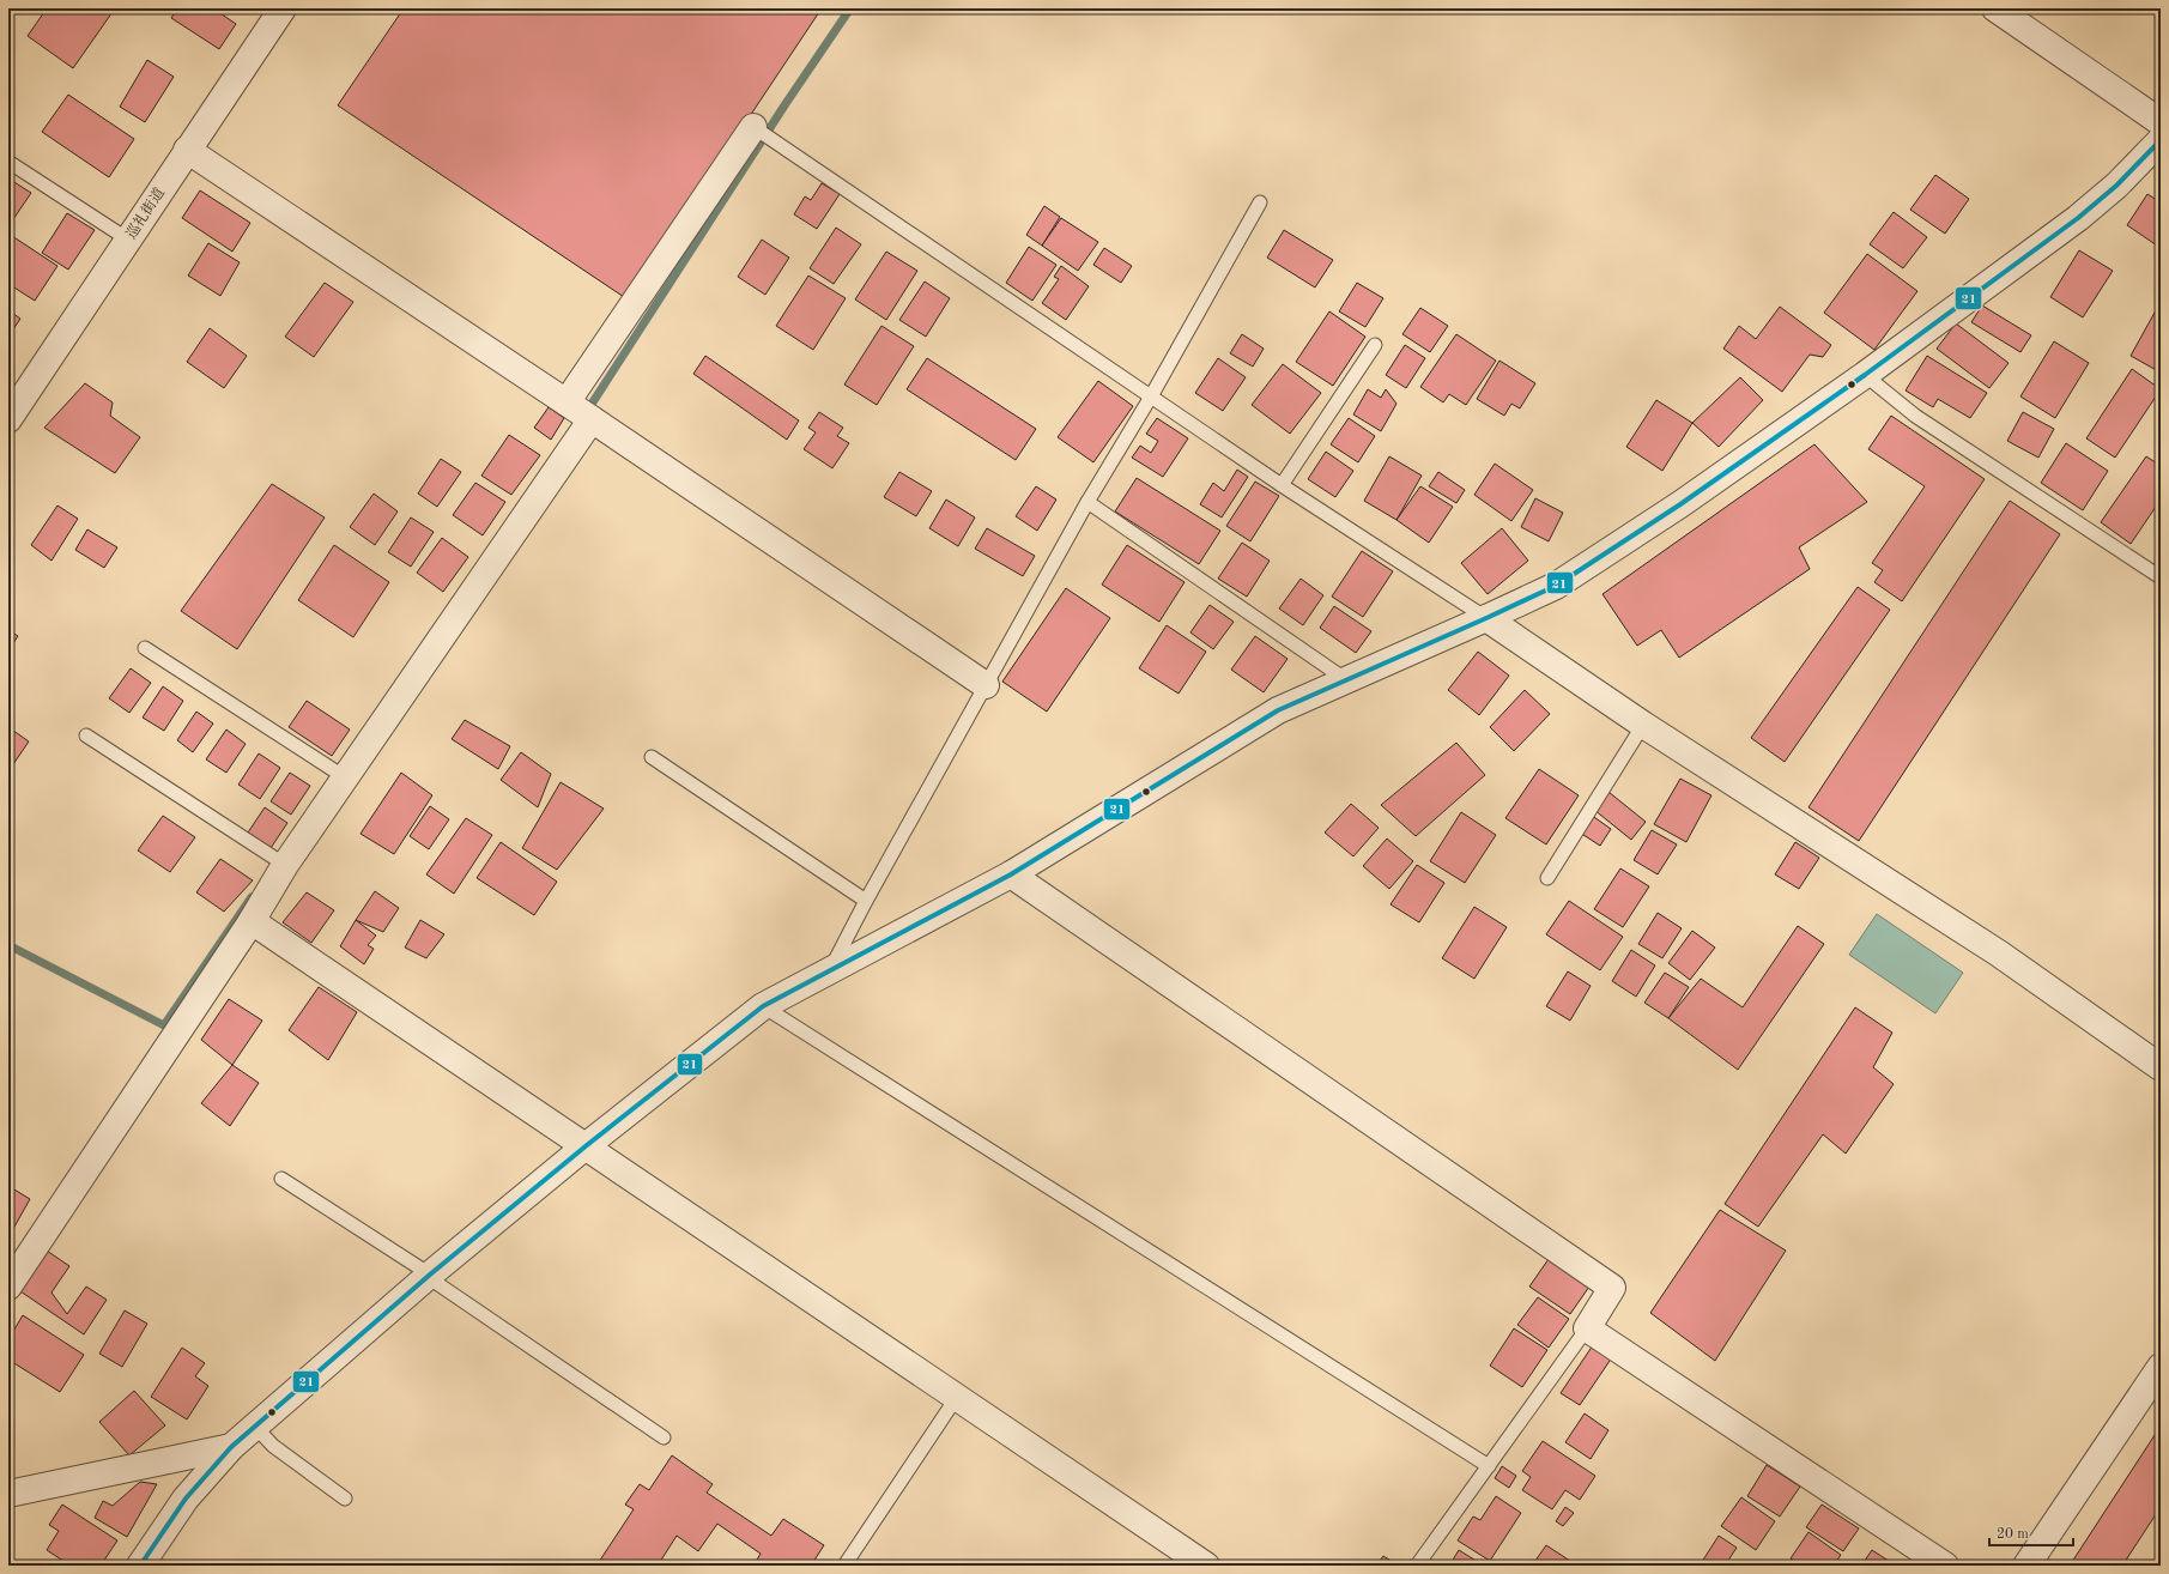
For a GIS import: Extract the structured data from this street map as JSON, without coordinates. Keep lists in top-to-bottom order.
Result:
{
  "streets": {
    "street": ["巡礼街道"]
  },
  "lines": ["transit line 21"],
  "scale_bar": "20 m"
}
